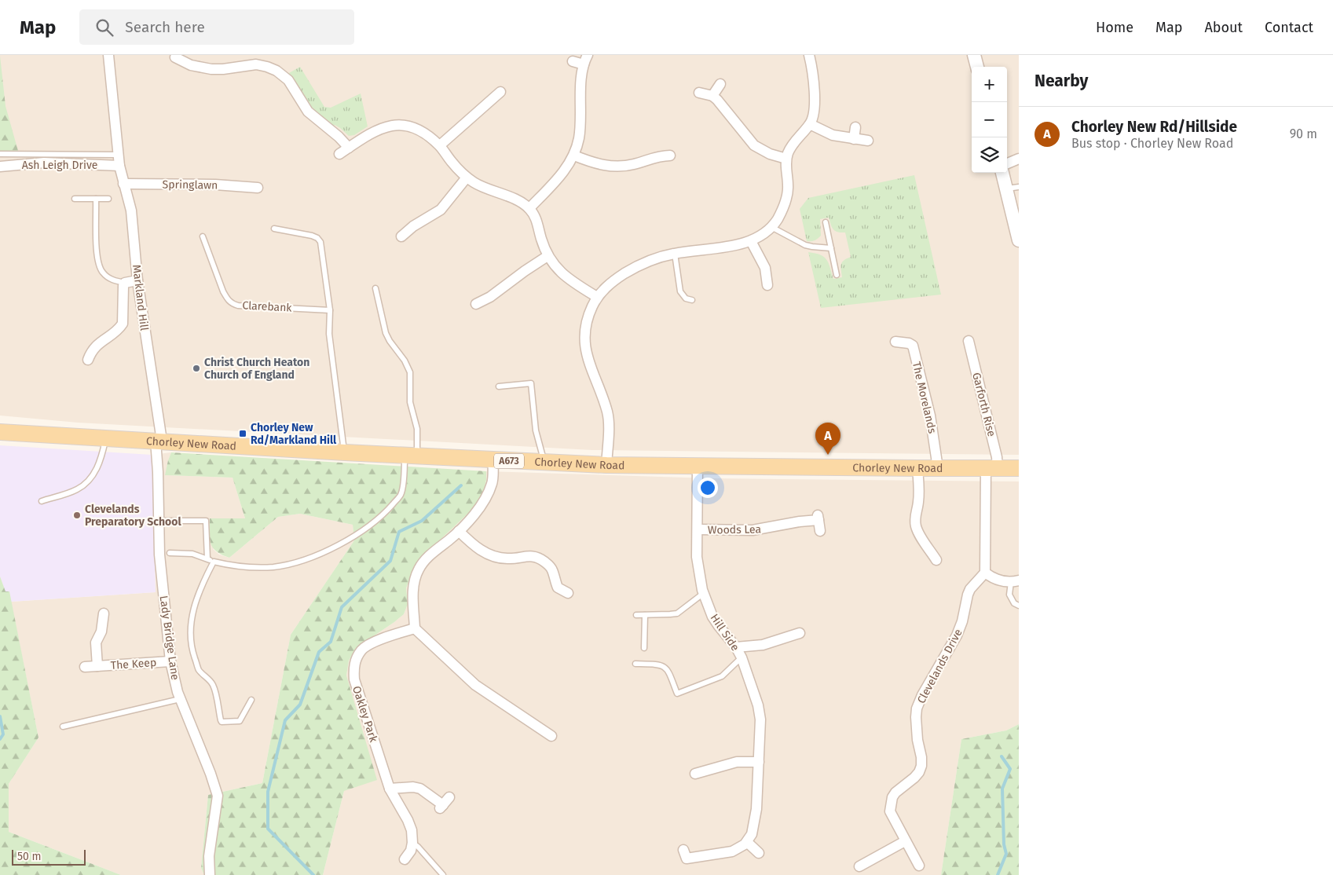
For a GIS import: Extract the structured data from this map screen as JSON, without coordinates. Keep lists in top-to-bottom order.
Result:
{
  "streets": {
    "main road": ["Chorley New Road", "A673"],
    "street": [
      "Ash Leigh Drive",
      "Springlawn",
      "Markland Hill",
      "The Morelands",
      "Garforth Rise",
      "Woods Lea",
      "Hill Side",
      "Lady Bridge Lane",
      "The Keep",
      "Clevelands Drive",
      "Oakley Park"
    ],
    "lane": ["Clarebank"]
  },
  "crossings": [
    ["Ash Leigh Drive", "Markland Hill"],
    ["Springlawn", "Markland Hill"],
    ["Markland Hill", "Chorley New Road"],
    ["Markland Hill", "Lady Bridge Lane"],
    ["The Morelands", "Chorley New Road"],
    ["Garforth Rise", "Chorley New Road"],
    ["Chorley New Road", "Hill Side"],
    ["Chorley New Road", "Lady Bridge Lane"],
    ["Woods Lea", "Hill Side"],
    ["Lady Bridge Lane", "The Keep"]
  ],
  "places": {
    "other": ["Christ Church Heaton Church of England", "Clevelands Preparatory School"],
    "transit": ["Chorley New Rd/Markland Hill"]
  },
  "scale_bar": "50 m",
  "page": {
    "header": "Map",
    "search": "Search here",
    "nav": [
      "Home",
      "Map",
      "About",
      "Contact"
    ],
    "heading": "Nearby",
    "map_buttons": ["+", "−"],
    "list": [
      {
        "mark": "A",
        "name": "Chorley New Rd/Hillside",
        "note": "Bus stop · Chorley New Road",
        "value": "90 m"
      }
    ],
    "pins": "A",
    "scale": "50 m"
  }
}
